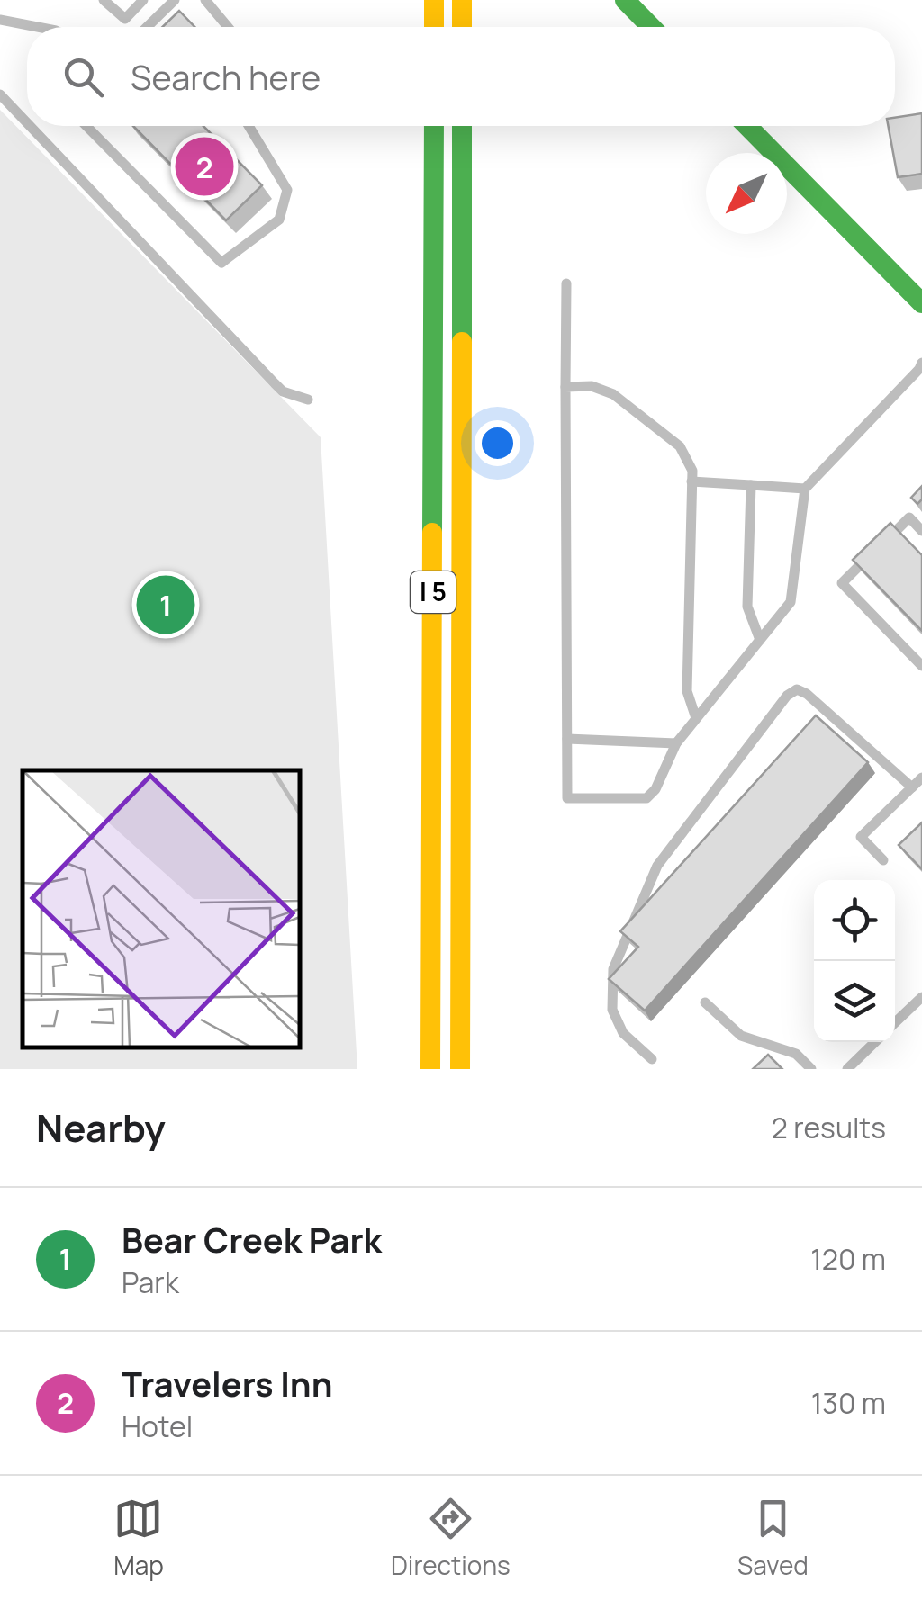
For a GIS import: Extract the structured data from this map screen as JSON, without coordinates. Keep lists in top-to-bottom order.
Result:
{
  "streets": {
    "main road": ["I 5"]
  },
  "north": "bottom left",
  "page": {
    "search": "Search here",
    "pins": ["2", "1"],
    "heading": ["Nearby", "2 results"],
    "list": [
      {
        "mark": "1",
        "name": "Bear Creek Park",
        "note": "Park",
        "value": "120 m"
      },
      {
        "mark": "2",
        "name": "Travelers Inn",
        "note": "Hotel",
        "value": "130 m"
      }
    ],
    "nav": ["Map", "Directions", "Saved"]
  }
}
